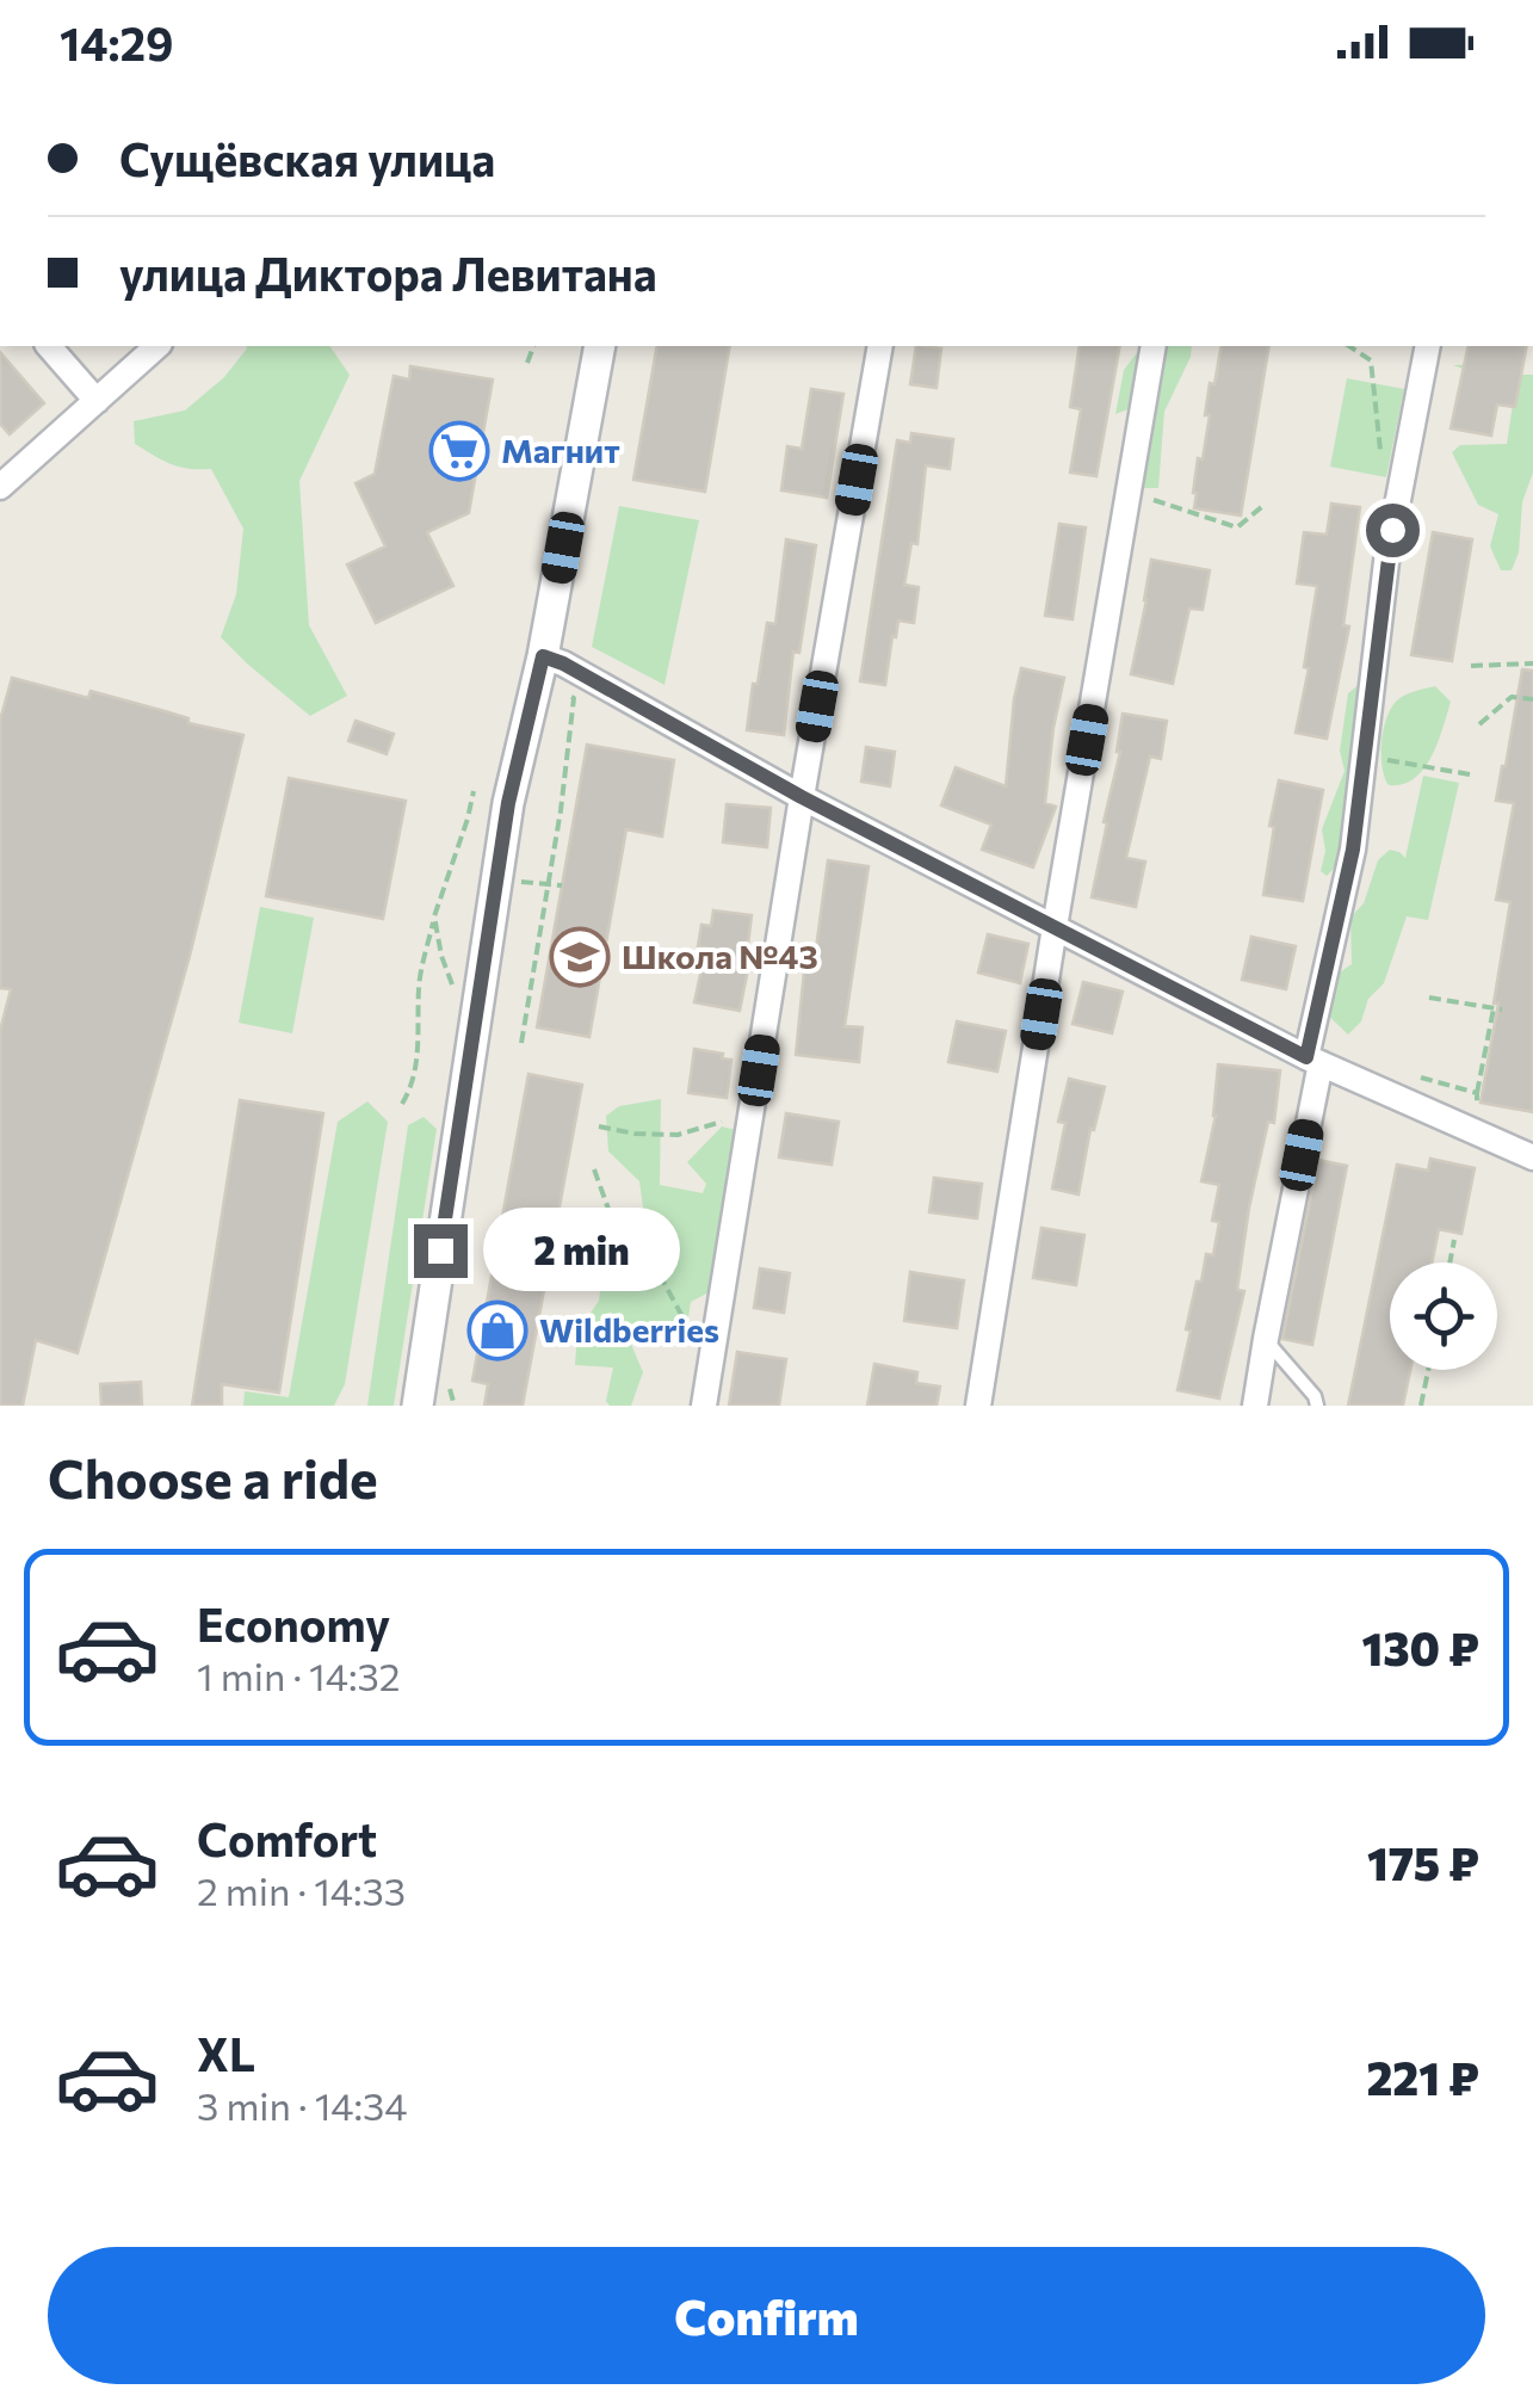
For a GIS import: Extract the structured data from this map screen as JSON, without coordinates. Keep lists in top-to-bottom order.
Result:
{
  "places": {
    "supermarket": ["Магнит"],
    "school or university": ["Школа №43"],
    "shop": ["Wildberries"]
  },
  "page": {
    "status": "14:29",
    "banner": ["Сущёвская улица", "улица Диктора Левитана"],
    "bubble": "2 min",
    "heading": "Choose a ride",
    "list": [
      {
        "name": "Economy",
        "note": "1 min · 14:32",
        "value": "130 ₽"
      },
      {
        "name": "Comfort",
        "note": "2 min · 14:33",
        "value": "175 ₽"
      },
      {
        "name": "XL",
        "note": "3 min · 14:34",
        "value": "221 ₽"
      }
    ],
    "buttons": "Confirm"
  }
}
